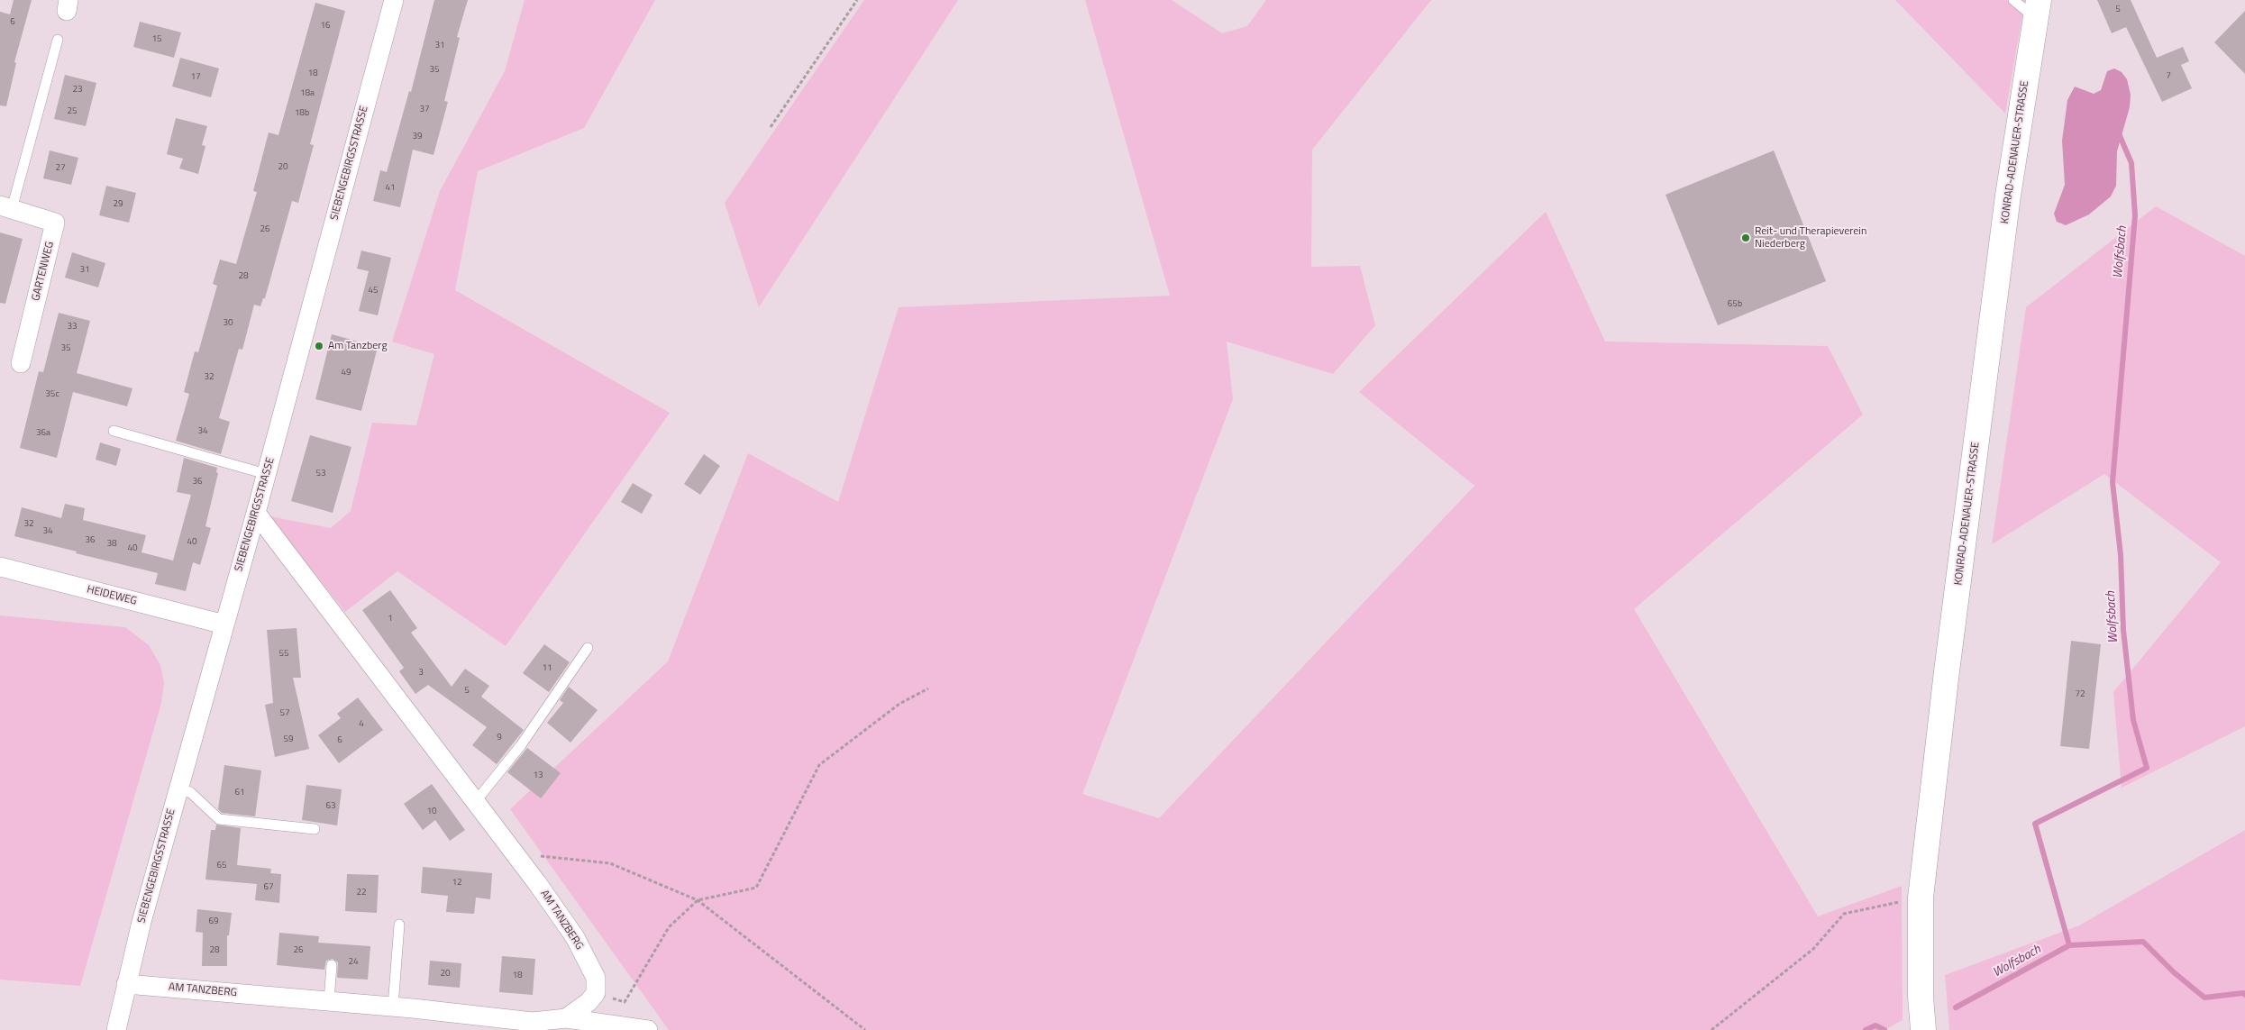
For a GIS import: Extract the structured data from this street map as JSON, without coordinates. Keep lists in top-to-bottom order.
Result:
{
  "streets": {
    "street": [
      "KONRAD-ADENAUER-STRASSE",
      "SIEBENGEBIRGSSTRASSE",
      "GARTENWEG",
      "HEIDEWEG",
      "AM TANZBERG"
    ]
  },
  "crossings": [
    ["SIEBENGEBIRGSSTRASSE", "HEIDEWEG"],
    ["SIEBENGEBIRGSSTRASSE", "AM TANZBERG"]
  ],
  "water": ["Wolfsbach"],
  "places": ["Reit- und Therapieverein Niederberg", "Am Tanzberg"],
  "house_numbers": [
    "5",
    "6",
    "16",
    "15",
    "31",
    "35",
    "18",
    "7",
    "17",
    "23",
    "18a",
    "37",
    "25",
    "18b",
    "39",
    "20",
    "27",
    "41",
    "29",
    "26",
    "31",
    "28",
    "45",
    "65b",
    "30",
    "33",
    "35",
    "49",
    "32",
    "35c",
    "34",
    "36a",
    "53",
    "36",
    "32",
    "34",
    "36",
    "40",
    "38",
    "40",
    "1",
    "55",
    "11",
    "3",
    "5",
    "72",
    "57",
    "4",
    "9",
    "59",
    "6",
    "13",
    "61",
    "63",
    "10",
    "65",
    "12",
    "67",
    "22",
    "69",
    "28",
    "26",
    "24",
    "20",
    "18"
  ]
}
